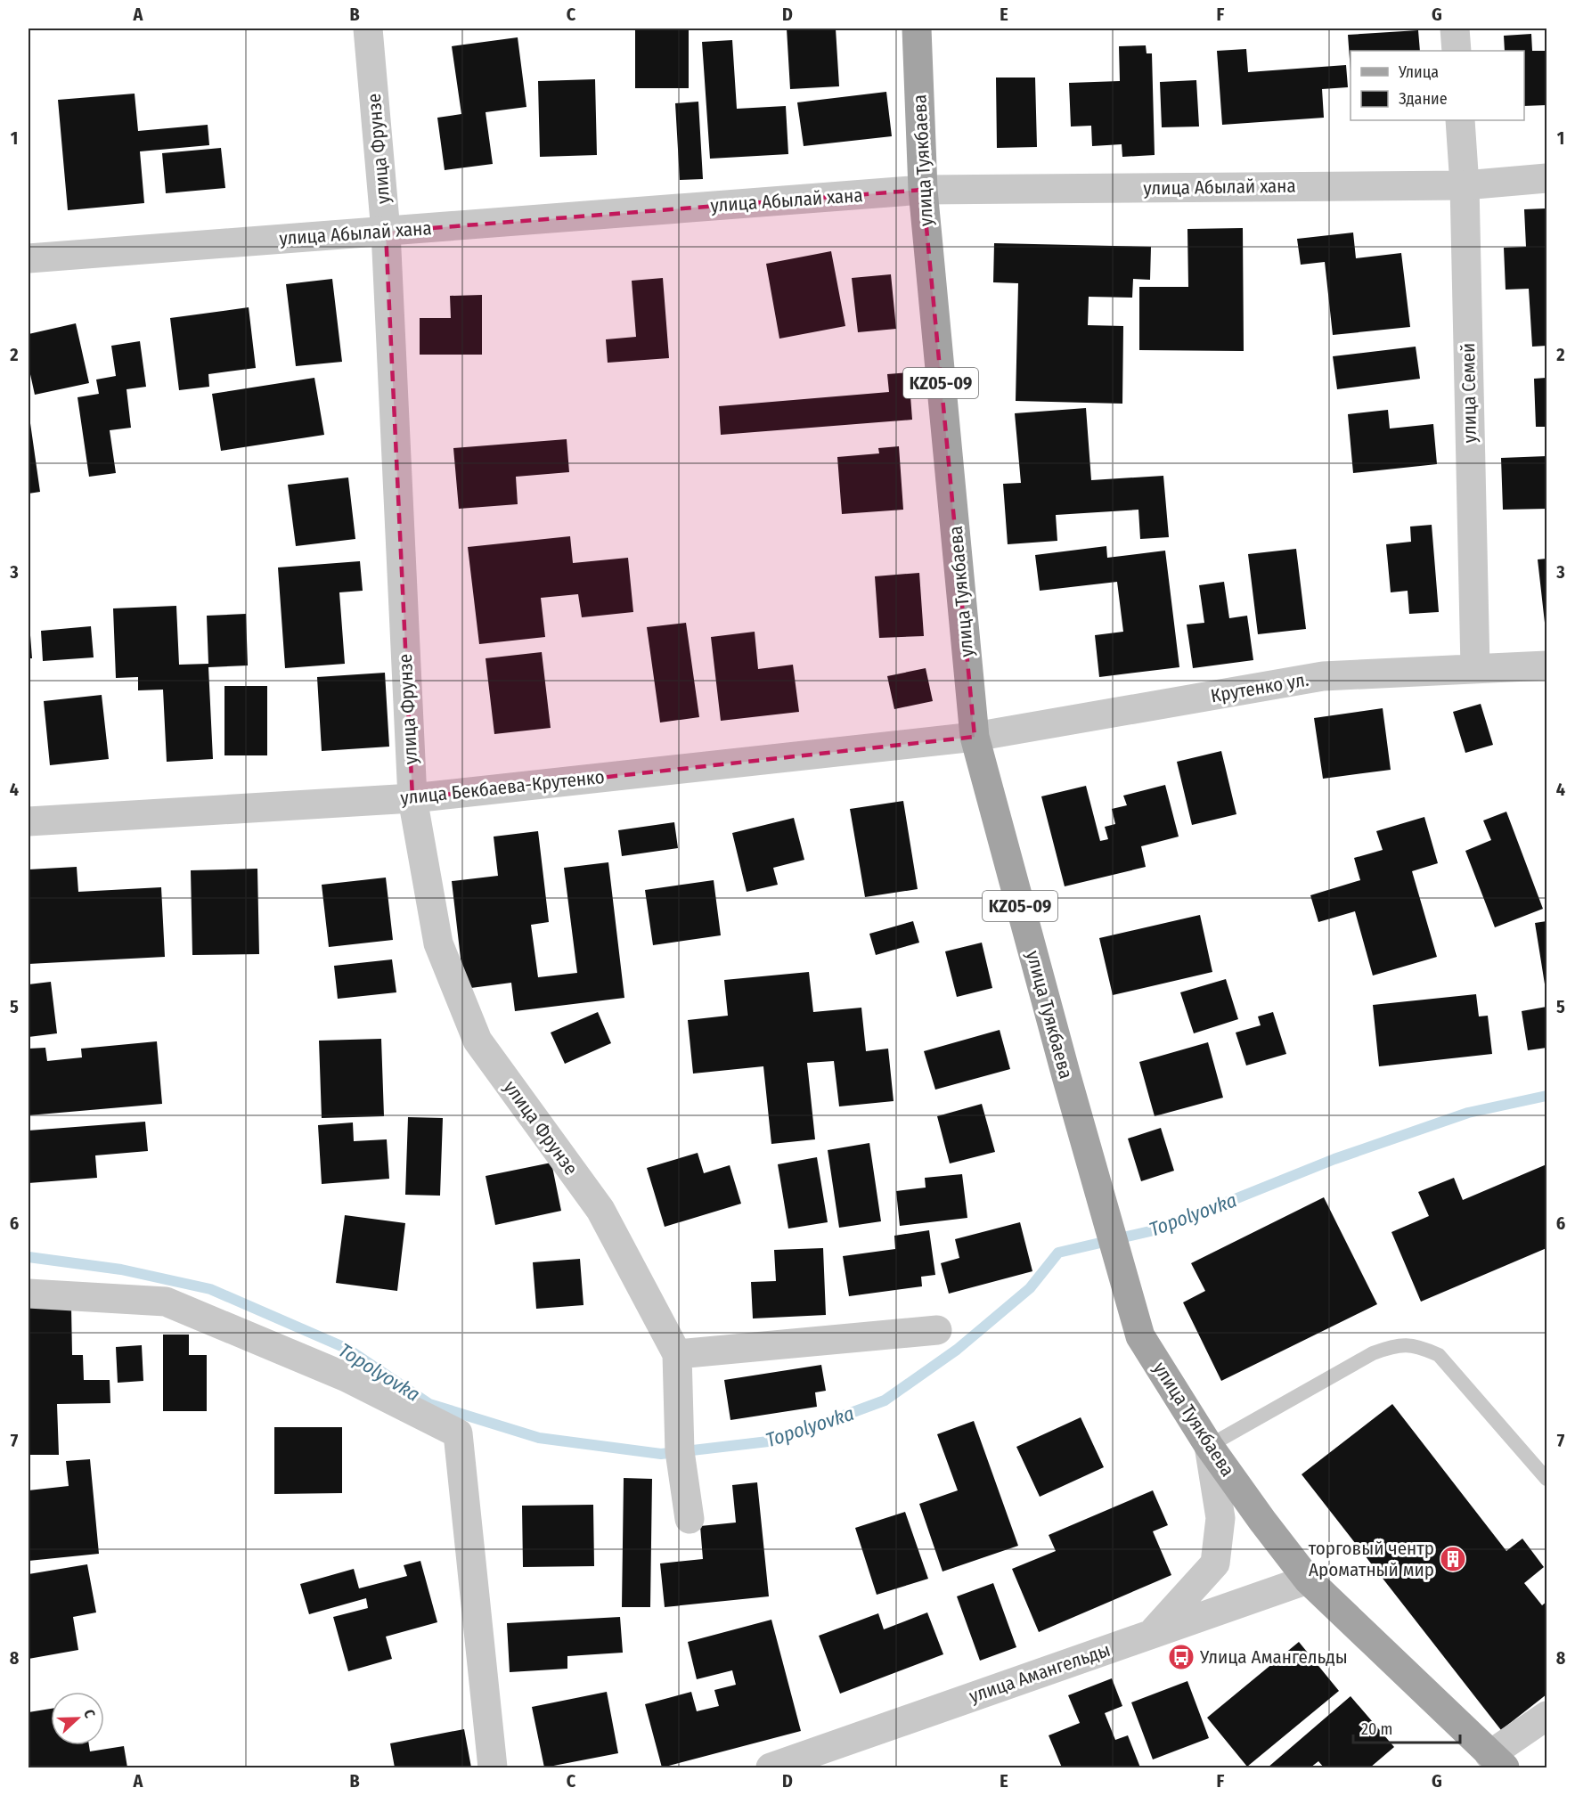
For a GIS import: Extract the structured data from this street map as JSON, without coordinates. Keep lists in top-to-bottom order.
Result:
{
  "streets": {
    "main road": ["улица Туякбаева", "KZ05-09"],
    "street": [
      "улица Фрунзе",
      "улица Абылай хана",
      "улица Семей",
      "Крутенко ул.",
      "улица Бекбаева-Крутенко",
      "улица Амангельды"
    ]
  },
  "crossings": [
    ["улица Фрунзе", "улица Абылай хана"],
    ["улица Фрунзе", "улица Бекбаева-Крутенко"],
    ["улица Туякбаева", "улица Абылай хана"],
    ["улица Туякбаева", "Крутенко ул."],
    ["улица Туякбаева", "улица Бекбаева-Крутенко"],
    ["улица Туякбаева", "улица Амангельды"],
    ["улица Абылай хана", "улица Семей"],
    ["улица Семей", "Крутенко ул."],
    ["Крутенко ул.", "улица Бекбаева-Крутенко"]
  ],
  "water": ["Topolyovka"],
  "places": {
    "building": ["торговый чентр Ароматный мир"],
    "bus stop": ["Улица Амангельды"]
  },
  "legend": ["Улица", "Здание"],
  "scale_bar": "20 m",
  "north": "right",
  "grid": {
    "columns": [
      "A",
      "B",
      "C",
      "D",
      "E",
      "F",
      "G"
    ],
    "rows": [
      "1",
      "2",
      "3",
      "4",
      "5",
      "6",
      "7",
      "8"
    ]
  }
}
